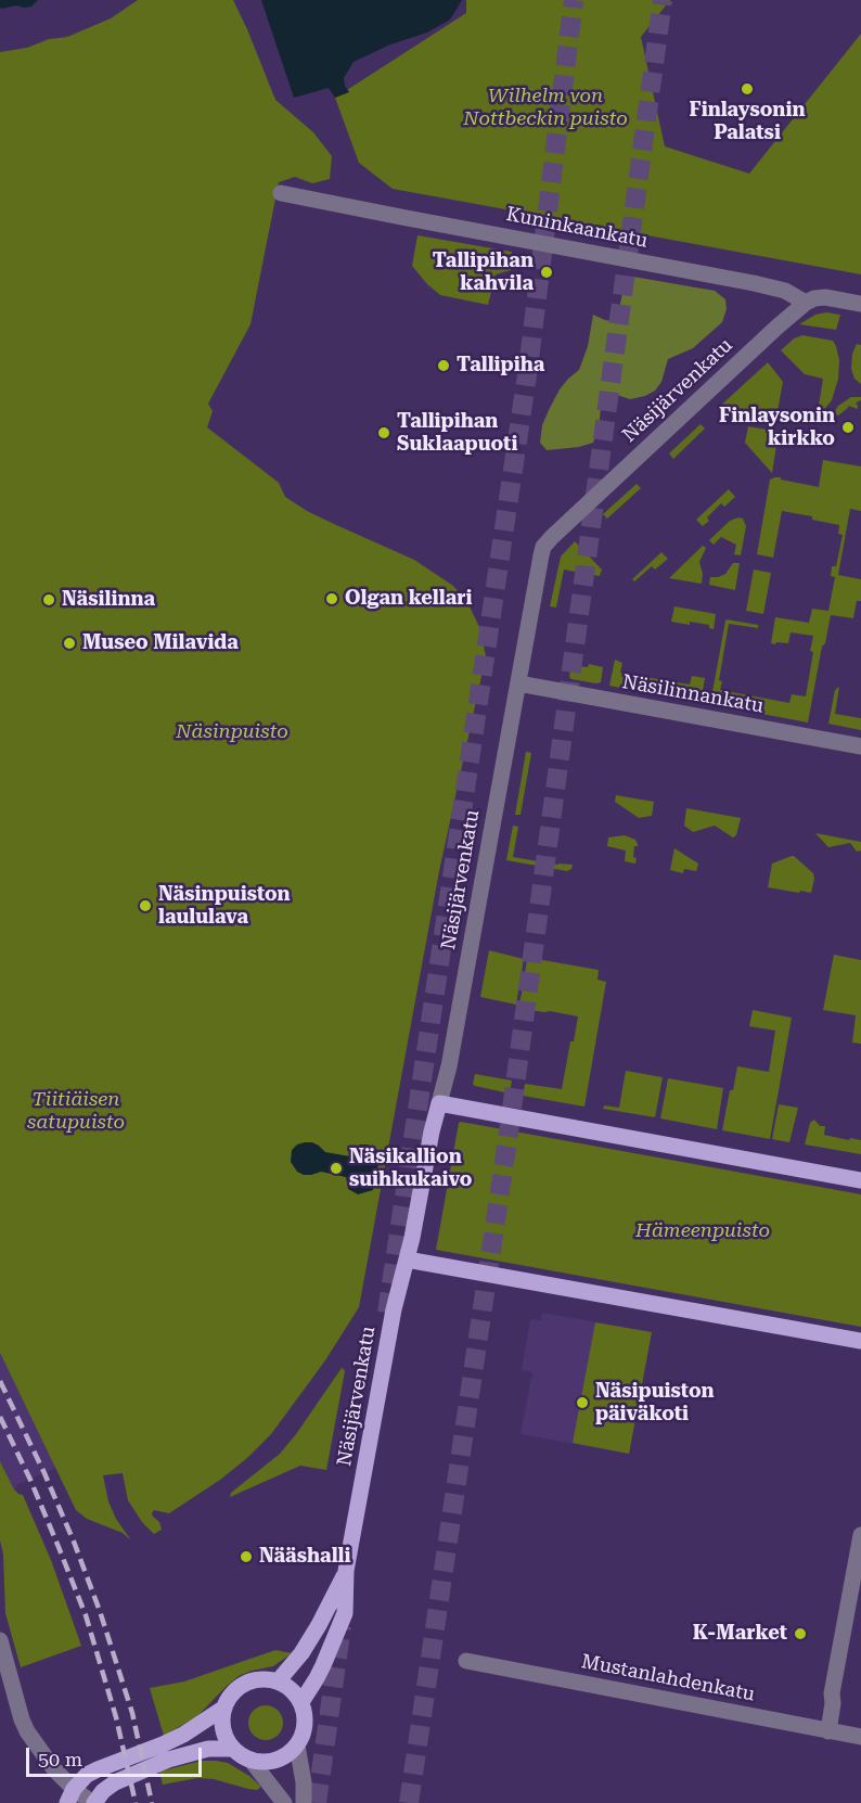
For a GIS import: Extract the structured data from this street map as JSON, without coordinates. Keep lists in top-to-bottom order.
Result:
{
  "streets": {
    "main road": ["Näsijärvenkatu"],
    "street": ["Kuninkaankatu", "Näsilinnankatu", "Mustanlahdenkatu"]
  },
  "crossings": [
    ["Kuninkaankatu", "Näsijärvenkatu"],
    ["Näsijärvenkatu", "Näsilinnankatu"]
  ],
  "parks": [
    "Wilhelm von Nottbeckin puisto",
    "Näsinpuisto",
    "Tiitiäisen satupuisto",
    "Hämeenpuisto"
  ],
  "places": [
    "Finlaysonin Palatsi",
    "Tallipihan kahvila",
    "Tallipiha",
    "Finlaysonin kirkko",
    "Tallipihan Suklaapuoti",
    "Olgan kellari",
    "Näsilinna",
    "Museo Milavida",
    "Näsinpuiston laululava",
    "Näsikallion suihkukaivo",
    "Näsipuiston päiväkoti",
    "Nääshalli",
    "K-Market"
  ],
  "scale_bar": "50 m"
}
